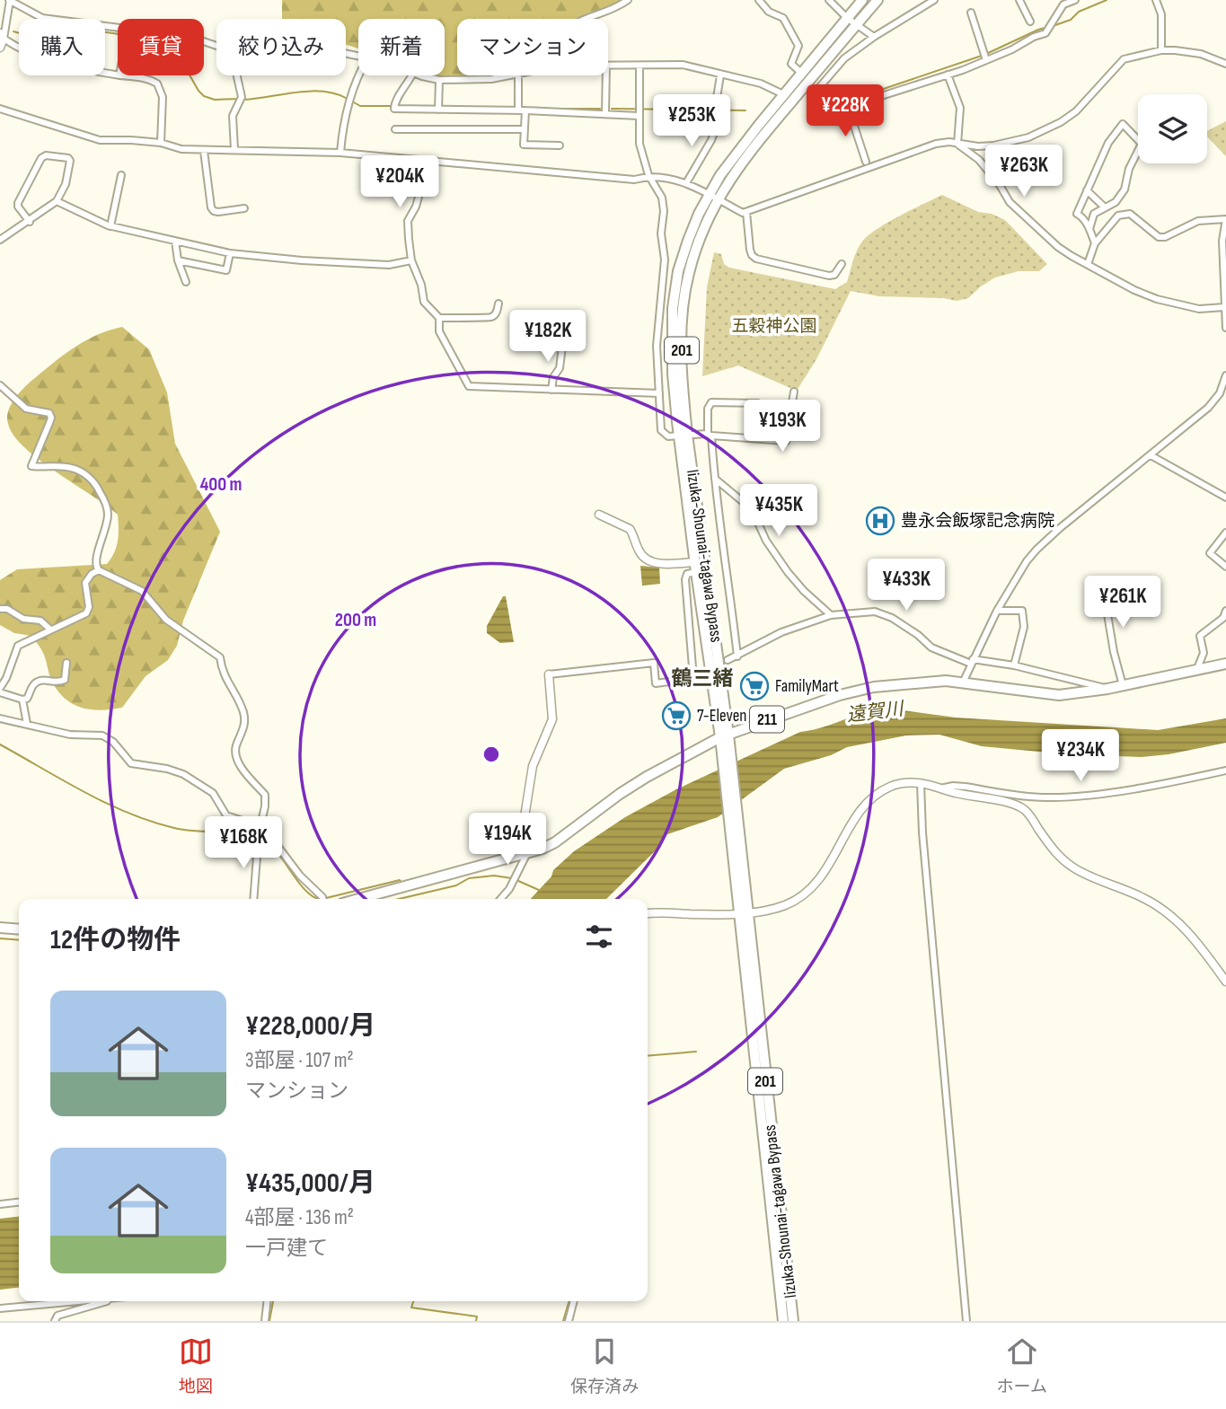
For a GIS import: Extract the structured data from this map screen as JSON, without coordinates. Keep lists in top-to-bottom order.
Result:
{
  "streets": {
    "highway": ["201", "Iizuka-Shounai-tagawa Bypass", "211"]
  },
  "crossings": [
    ["Iizuka-Shounai-tagawa Bypass", "211"]
  ],
  "districts": ["鶴三緒"],
  "water": ["遠賀川"],
  "parks": ["五穀神公園"],
  "places": {
    "hospital": ["豊永会飯塚記念病院"],
    "supermarket": ["FamilyMart", "7-Eleven"]
  },
  "page": {
    "chip": [
      "購入",
      "賃貸",
      "絞り込み",
      "新着",
      "マンション"
    ],
    "price": [
      "¥228K",
      "¥253K",
      "¥263K",
      "¥204K",
      "¥182K",
      "¥193K",
      "¥435K",
      "¥433K",
      "¥261K",
      "¥234K",
      "¥194K",
      "¥168K"
    ],
    "heading": "12件の物件",
    "list": [
      {
        "name": "¥228,000/月",
        "note": "3部屋 · 107 m² · マンション"
      },
      {
        "name": "¥435,000/月",
        "note": "4部屋 · 136 m² · 一戸建て"
      }
    ],
    "tabs": ["地図", "保存済み", "ホーム"]
  },
  "rings": ["400 m", "200 m"]
}
